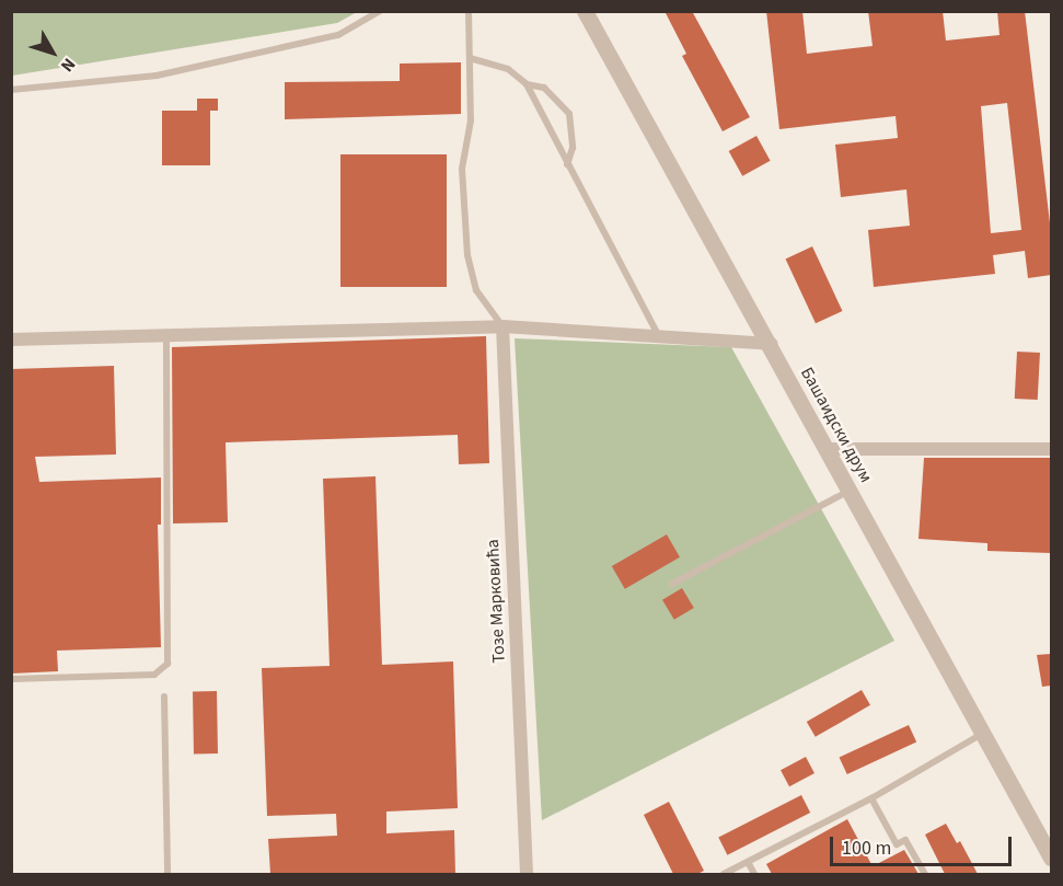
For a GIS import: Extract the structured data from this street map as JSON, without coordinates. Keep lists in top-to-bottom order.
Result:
{
  "streets": {
    "street": ["Башаидски друм", "Тозе Марковића"]
  },
  "scale_bar": "100 m",
  "north": "bottom right"
}
